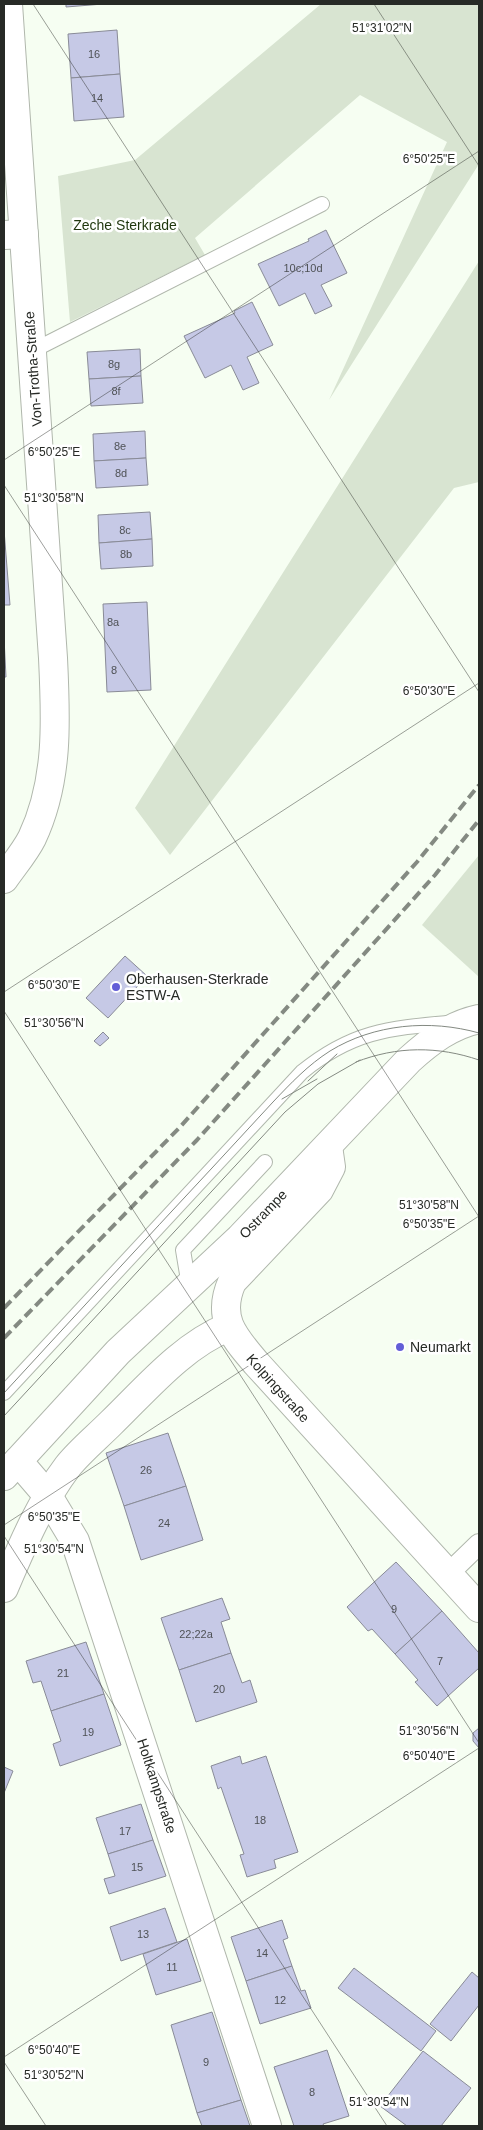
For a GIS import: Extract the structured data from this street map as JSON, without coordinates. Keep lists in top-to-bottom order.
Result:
{
  "streets": {
    "street": [
      "Von-Trotha-Straße",
      "Ostrampe",
      "Kolpingstraße",
      "Holtkampstraße"
    ]
  },
  "crossings": [
    ["Ostrampe", "Holtkampstraße"]
  ],
  "parks": ["Zeche Sterkrade"],
  "places": ["Oberhausen-Sterkrade ESTW-A", "Neumarkt"],
  "house_numbers": [
    "16",
    "14",
    "10c;10d",
    "8g",
    "8f",
    "8e",
    "8d",
    "8c",
    "8b",
    "8a",
    "8",
    "26",
    "24",
    "9",
    "22;22a",
    "7",
    "21",
    "20",
    "19",
    "18",
    "17",
    "15",
    "13",
    "14",
    "11",
    "12",
    "9",
    "8"
  ],
  "coordinates": [
    "51°31'02\"N",
    "6°50'25\"E",
    "51°30'58\"N",
    "6°50'30\"E",
    "51°30'56\"N",
    "6°50'35\"E",
    "51°30'54\"N",
    "6°50'40\"E",
    "51°30'52\"N"
  ]
}
